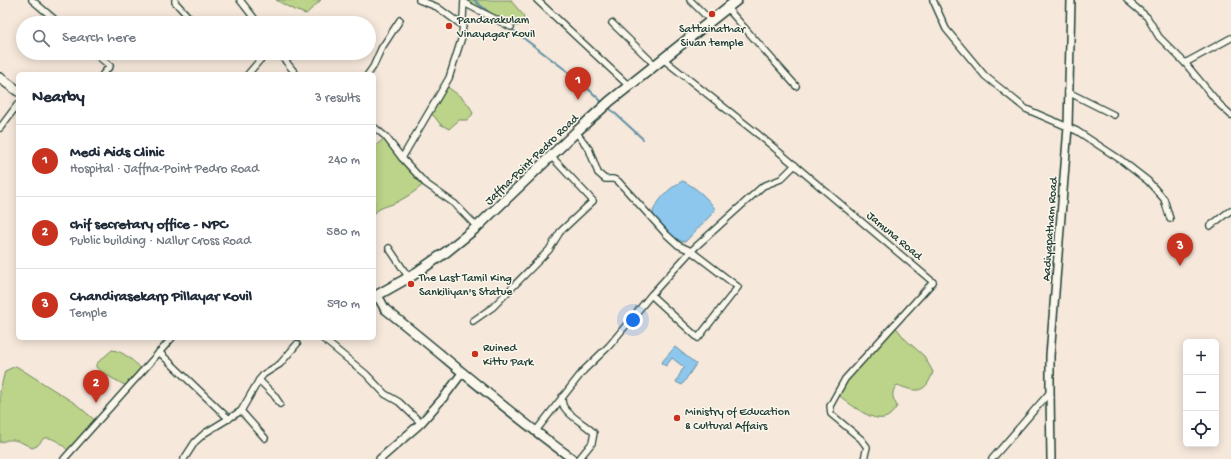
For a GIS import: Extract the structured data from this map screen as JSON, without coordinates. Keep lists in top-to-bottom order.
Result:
{
  "streets": {
    "main road": ["Jaffna-Point Pedro Road"],
    "street": ["Aadiyapatham Road", "Jamuna Road"]
  },
  "crossings": [
    ["Jaffna-Point Pedro Road", "Jamuna Road"]
  ],
  "places": [
    "Sattainathar Sivan temple",
    "Pandarakulam Vinayagar Kovil",
    "The Last Tamil King Sankiliyan's Statue",
    "Ruined Kittu Park",
    "Ministry of Education & Cultural Affairs"
  ],
  "page": {
    "search": "Search here",
    "pins": ["1", "3", "2"],
    "heading": ["Nearby", "3 results"],
    "list": [
      {
        "mark": "1",
        "name": "Medi Aids Clinic",
        "note": "Hospital · Jaffna-Point Pedro Road",
        "value": "240 m"
      },
      {
        "mark": "2",
        "name": "chif secretary office - NPC",
        "note": "Public building · Nallur Cross Road",
        "value": "580 m"
      },
      {
        "mark": "3",
        "name": "Chandirasekarp Pillayar Kovil",
        "note": "Temple",
        "value": "590 m"
      }
    ],
    "map_buttons": ["+", "−"]
  }
}
